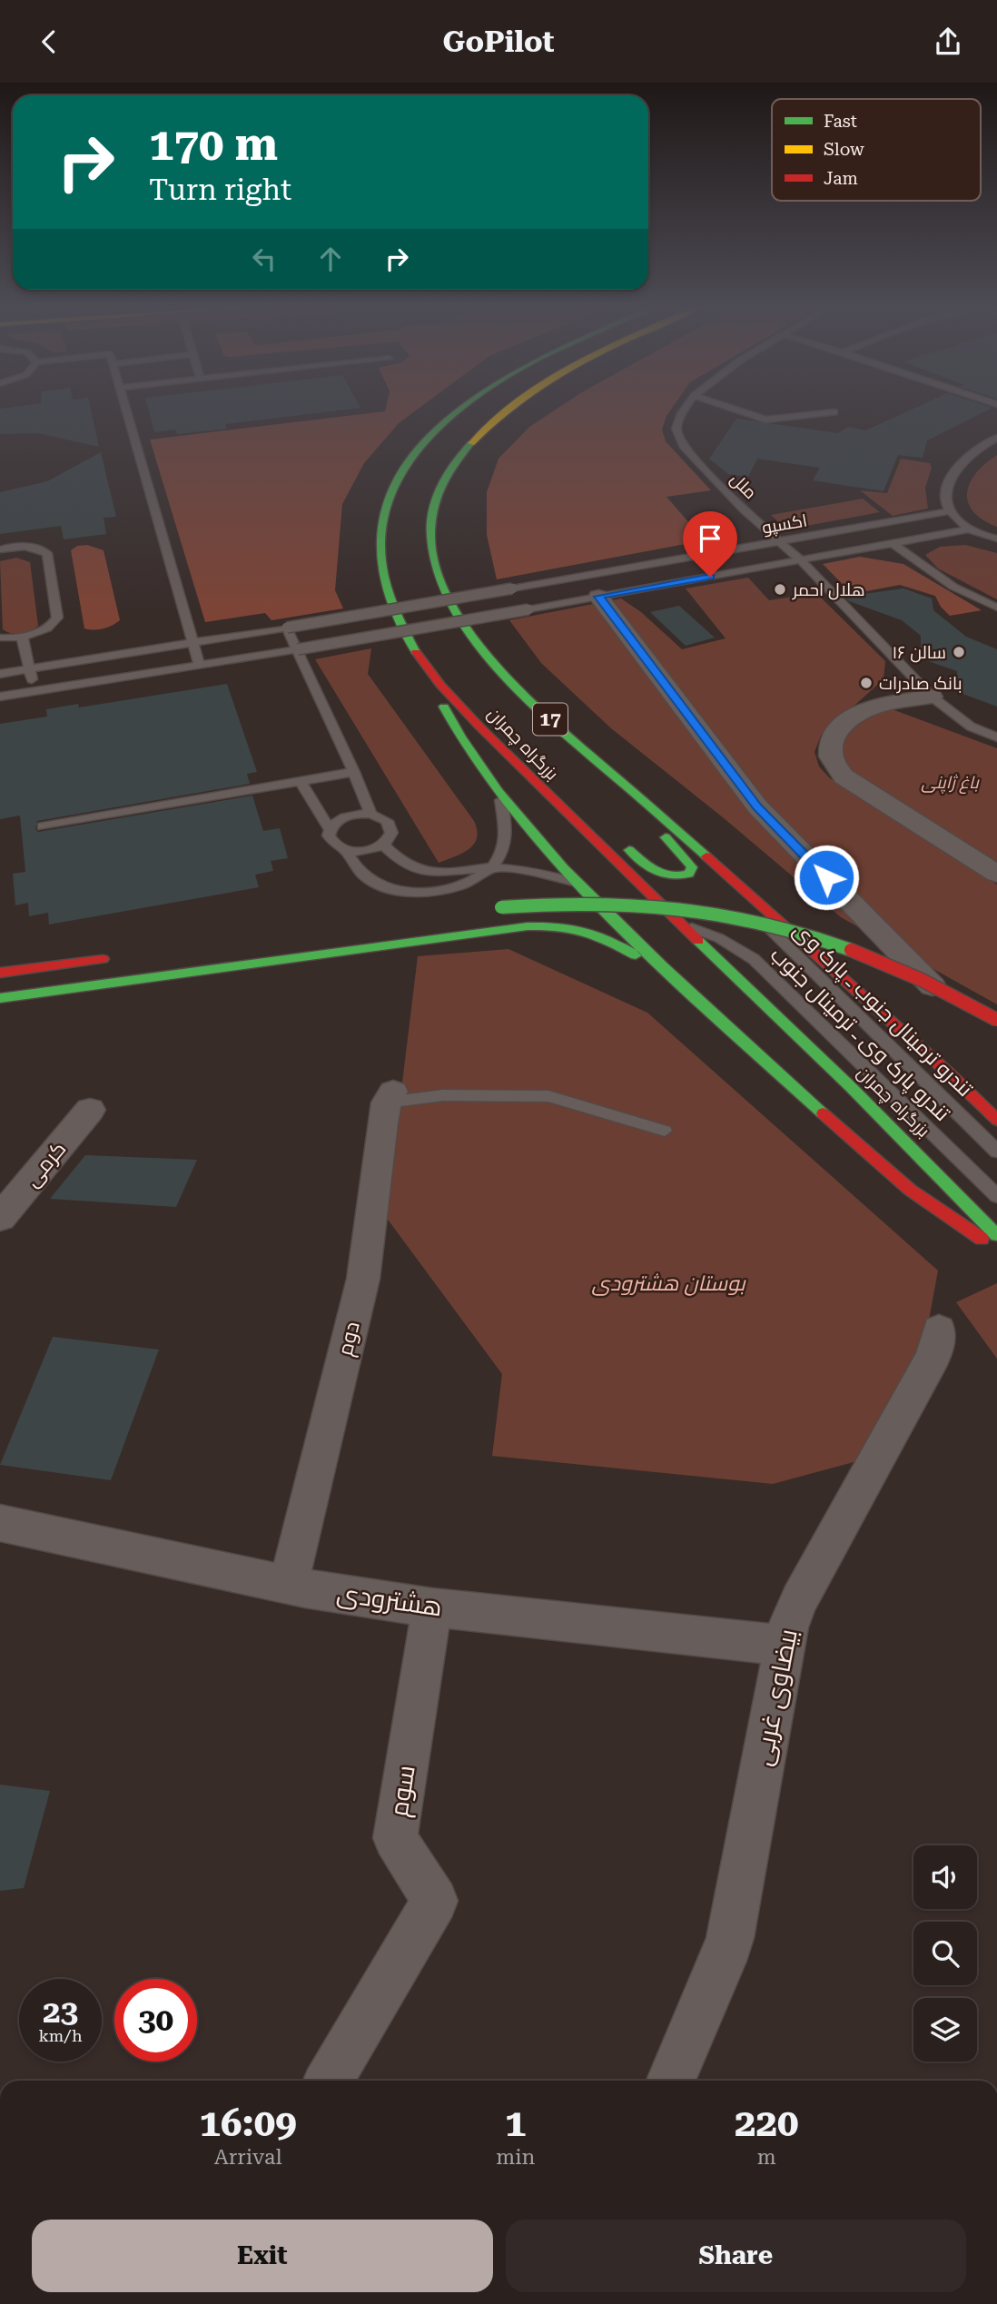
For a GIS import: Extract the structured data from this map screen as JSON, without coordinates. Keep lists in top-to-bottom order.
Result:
{
  "streets": {
    "main road": ["17", "بزرگراه چمران"],
    "street": [
      "کرمی",
      "دوم",
      "هشترودی",
      "بیضاوی غربی",
      "سوم"
    ],
    "lane": [
      "ملل",
      "اکسپو",
      "تندرو ترمینال جنوب ـ پارک وی",
      "تندرو پارک وی ـ ترمینال جنوب"
    ]
  },
  "crossings": [
    ["ملل", "اکسپو"],
    ["بزرگراه چمران", "تندرو ترمینال جنوب ـ پارک وی"],
    ["بزرگراه چمران", "تندرو پارک وی ـ ترمینال جنوب"],
    ["دوم", "هشترودی"],
    ["هشترودی", "بیضاوی غربی"],
    ["هشترودی", "سوم"]
  ],
  "parks": ["باغ ژاپنی", "بوستان هشترودی"],
  "places": ["هلال احمر", "سالن ۱۶", "بانک صادرات"],
  "legend": ["Fast", "Slow", "Jam"],
  "page": {
    "header": "GoPilot",
    "turn": ["170 m", "Turn right"],
    "speed": "23 km/h",
    "limit": "30",
    "eta": [
      "16:09",
      "Arrival",
      "1",
      "min",
      "220",
      "m"
    ],
    "buttons": ["Exit", "Share"]
  }
}
